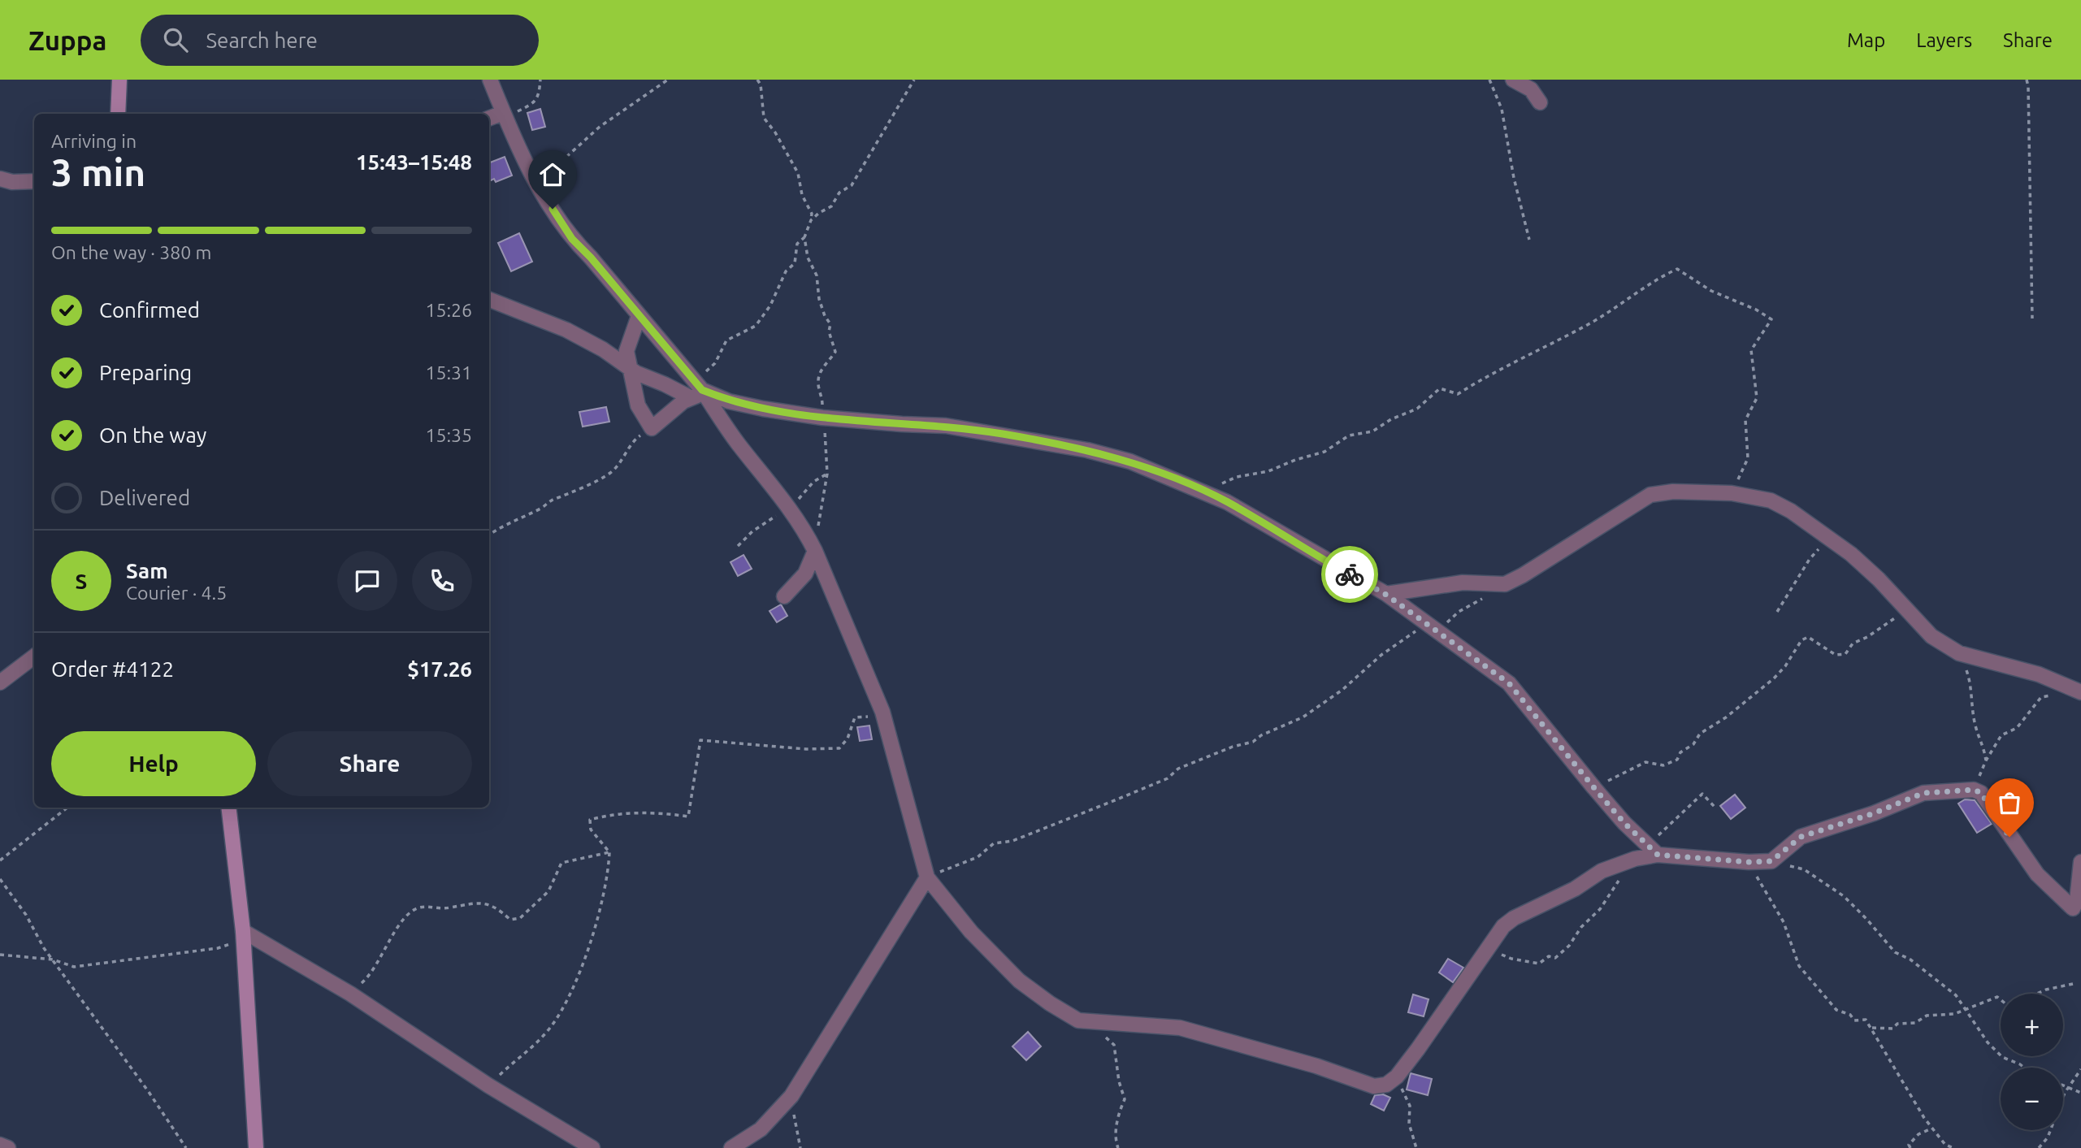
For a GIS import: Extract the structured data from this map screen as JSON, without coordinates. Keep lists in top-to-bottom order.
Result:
{
  "page": {
    "header": "Zuppa",
    "search": "Search here",
    "nav": ["Map", "Layers", "Share"],
    "heading": ["3 min", "Arriving in", "15:43–15:48"],
    "panel": [
      "Sam",
      "Courier · 4.5",
      "Order #4122",
      "$17.26"
    ],
    "bar": "On the way · 380 m",
    "list": [
      ["Confirmed", "15:26"],
      ["Preparing", "15:31"],
      ["On the way", "15:35"],
      "Delivered"
    ],
    "round": "S",
    "buttons": ["Help", "Share"],
    "map_buttons": ["+", "−"]
  }
}
